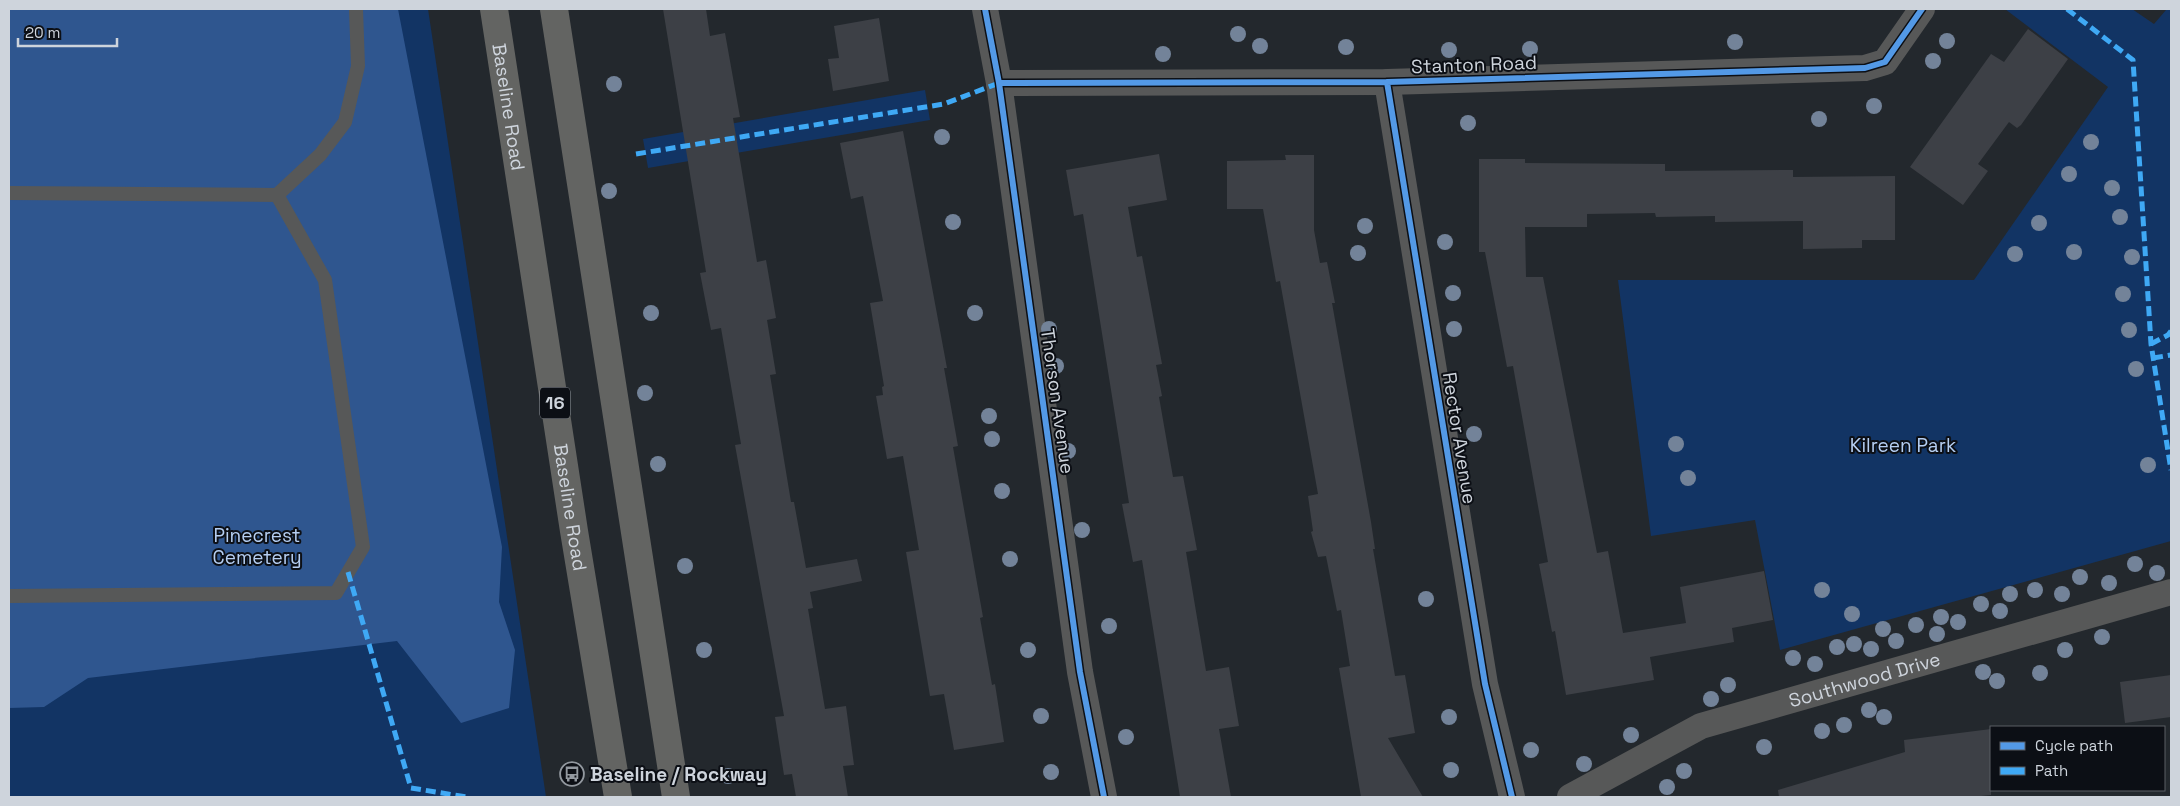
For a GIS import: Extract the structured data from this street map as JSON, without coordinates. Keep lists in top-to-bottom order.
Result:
{
  "streets": {
    "main road": ["Baseline Road", "16"],
    "street": [
      "Stanton Road",
      "Thorson Avenue",
      "Rector Avenue",
      "Southwood Drive"
    ]
  },
  "crossings": [
    ["Stanton Road", "Thorson Avenue"],
    ["Stanton Road", "Rector Avenue"]
  ],
  "parks": ["Kilreen Park", "Pinecrest Cemetery"],
  "places": {
    "bus stop": ["Baseline / Rockway"]
  },
  "legend": ["Cycle path", "Path"],
  "scale_bar": "20 m"
}
